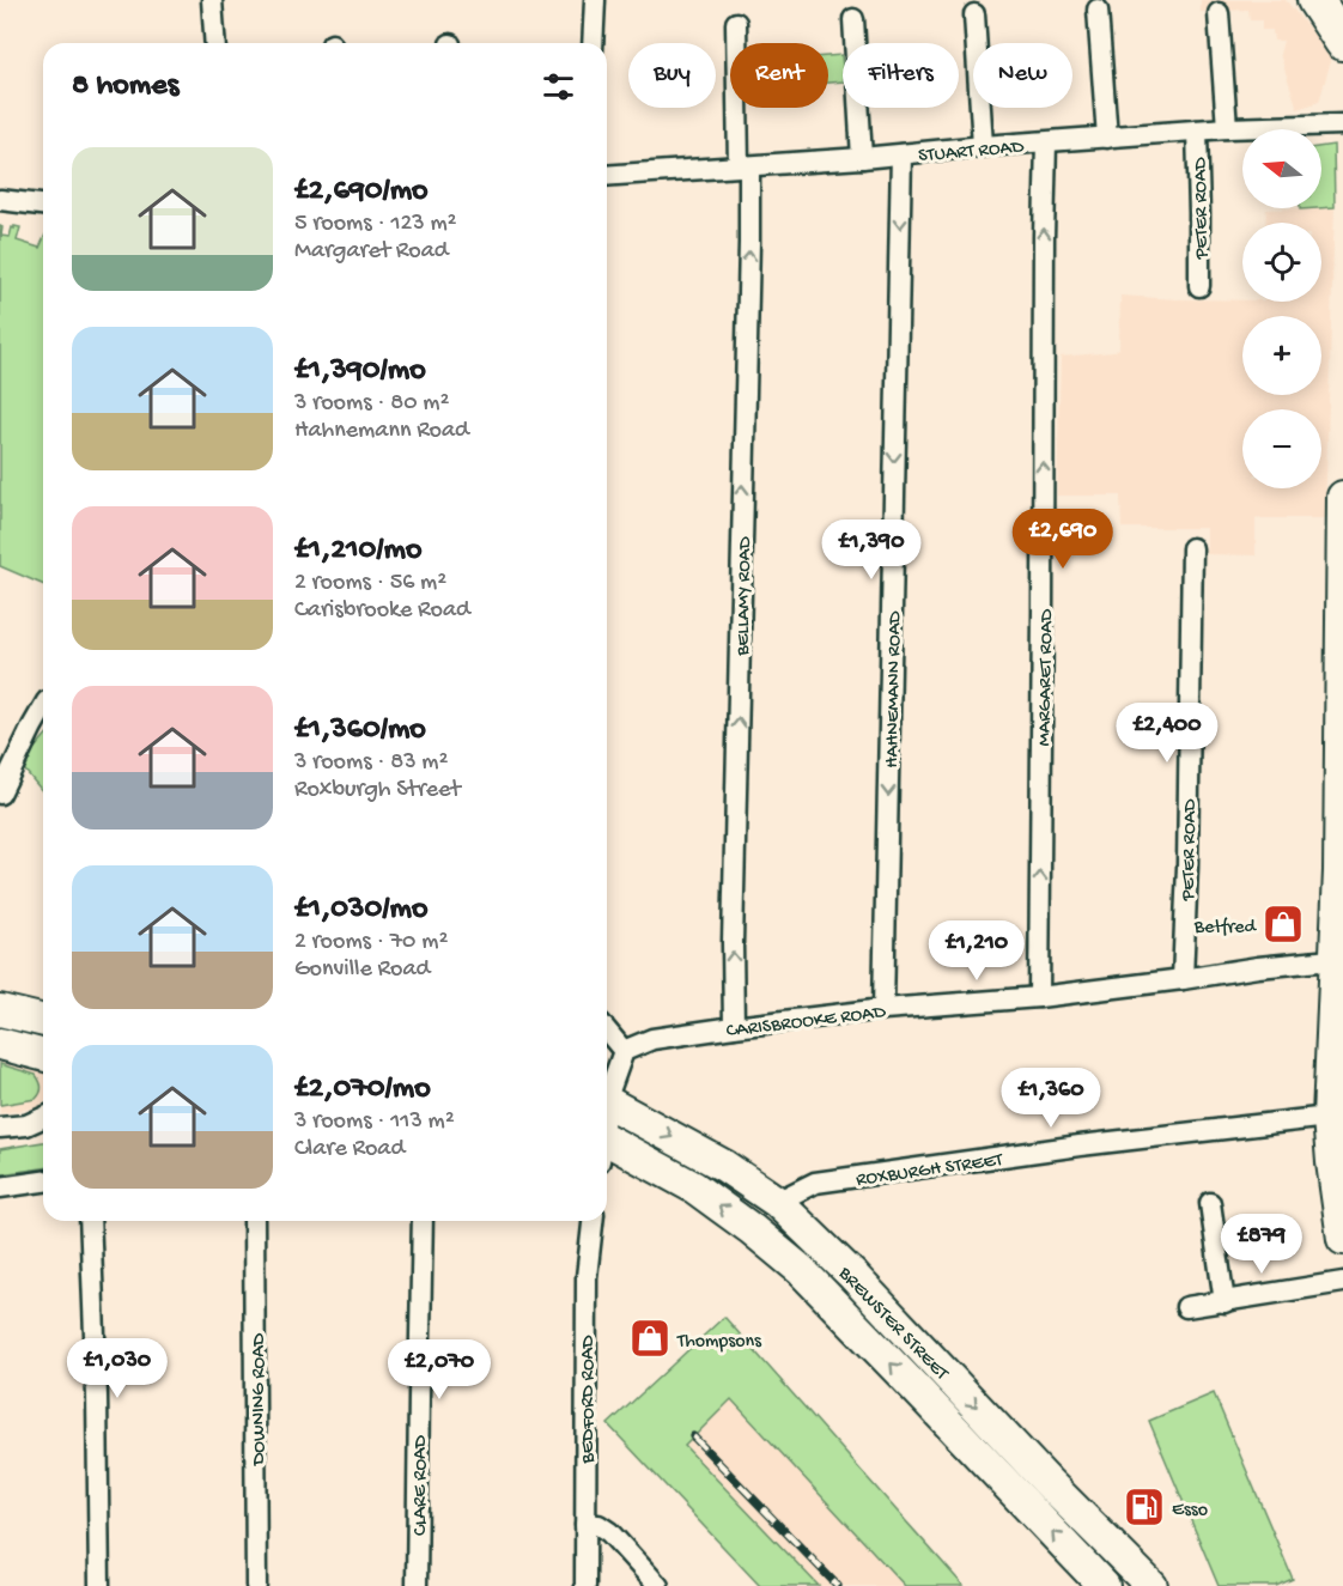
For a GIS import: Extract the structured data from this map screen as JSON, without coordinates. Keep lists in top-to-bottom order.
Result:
{
  "streets": {
    "main road": ["BREWSTER STREET"],
    "street": [
      "STUART ROAD",
      "PETER ROAD",
      "BELLAMY ROAD",
      "MARGARET ROAD",
      "HAHNEMANN ROAD",
      "CARISBROOKE ROAD",
      "ROXBURGH STREET",
      "DOWNING ROAD",
      "BEDFORD ROAD",
      "CLARE ROAD"
    ]
  },
  "crossings": [
    ["STUART ROAD", "PETER ROAD"],
    ["STUART ROAD", "BELLAMY ROAD"],
    ["STUART ROAD", "MARGARET ROAD"],
    ["STUART ROAD", "HAHNEMANN ROAD"],
    ["PETER ROAD", "CARISBROOKE ROAD"],
    ["BELLAMY ROAD", "CARISBROOKE ROAD"],
    ["MARGARET ROAD", "CARISBROOKE ROAD"],
    ["HAHNEMANN ROAD", "CARISBROOKE ROAD"],
    ["ROXBURGH STREET", "BREWSTER STREET"]
  ],
  "one_way": ["BELLAMY ROAD", "MARGARET ROAD", "HAHNEMANN ROAD"],
  "places": {
    "shop": ["Betfred", "Thompsons"],
    "fuel station": ["Esso"]
  },
  "north": "left",
  "page": {
    "chip": [
      "Buy",
      "Rent",
      "Filters",
      "New"
    ],
    "heading": "8 homes",
    "map_buttons": ["+", "−"],
    "list": [
      {
        "name": "£2,690/mo",
        "note": "5 rooms · 123 m² · Margaret Road"
      },
      {
        "name": "£1,390/mo",
        "note": "3 rooms · 80 m² · Hahnemann Road"
      },
      {
        "name": "£1,210/mo",
        "note": "2 rooms · 56 m² · Carisbrooke Road"
      },
      {
        "name": "£1,360/mo",
        "note": "3 rooms · 83 m² · Roxburgh Street"
      },
      {
        "name": "£1,030/mo",
        "note": "2 rooms · 70 m² · Gonville Road"
      },
      {
        "name": "£2,070/mo",
        "note": "3 rooms · 113 m² · Clare Road"
      }
    ],
    "price": [
      "£2,690",
      "£1,390",
      "£2,400",
      "£1,210",
      "£1,360",
      "£879",
      "£1,030",
      "£2,070"
    ]
  }
}
